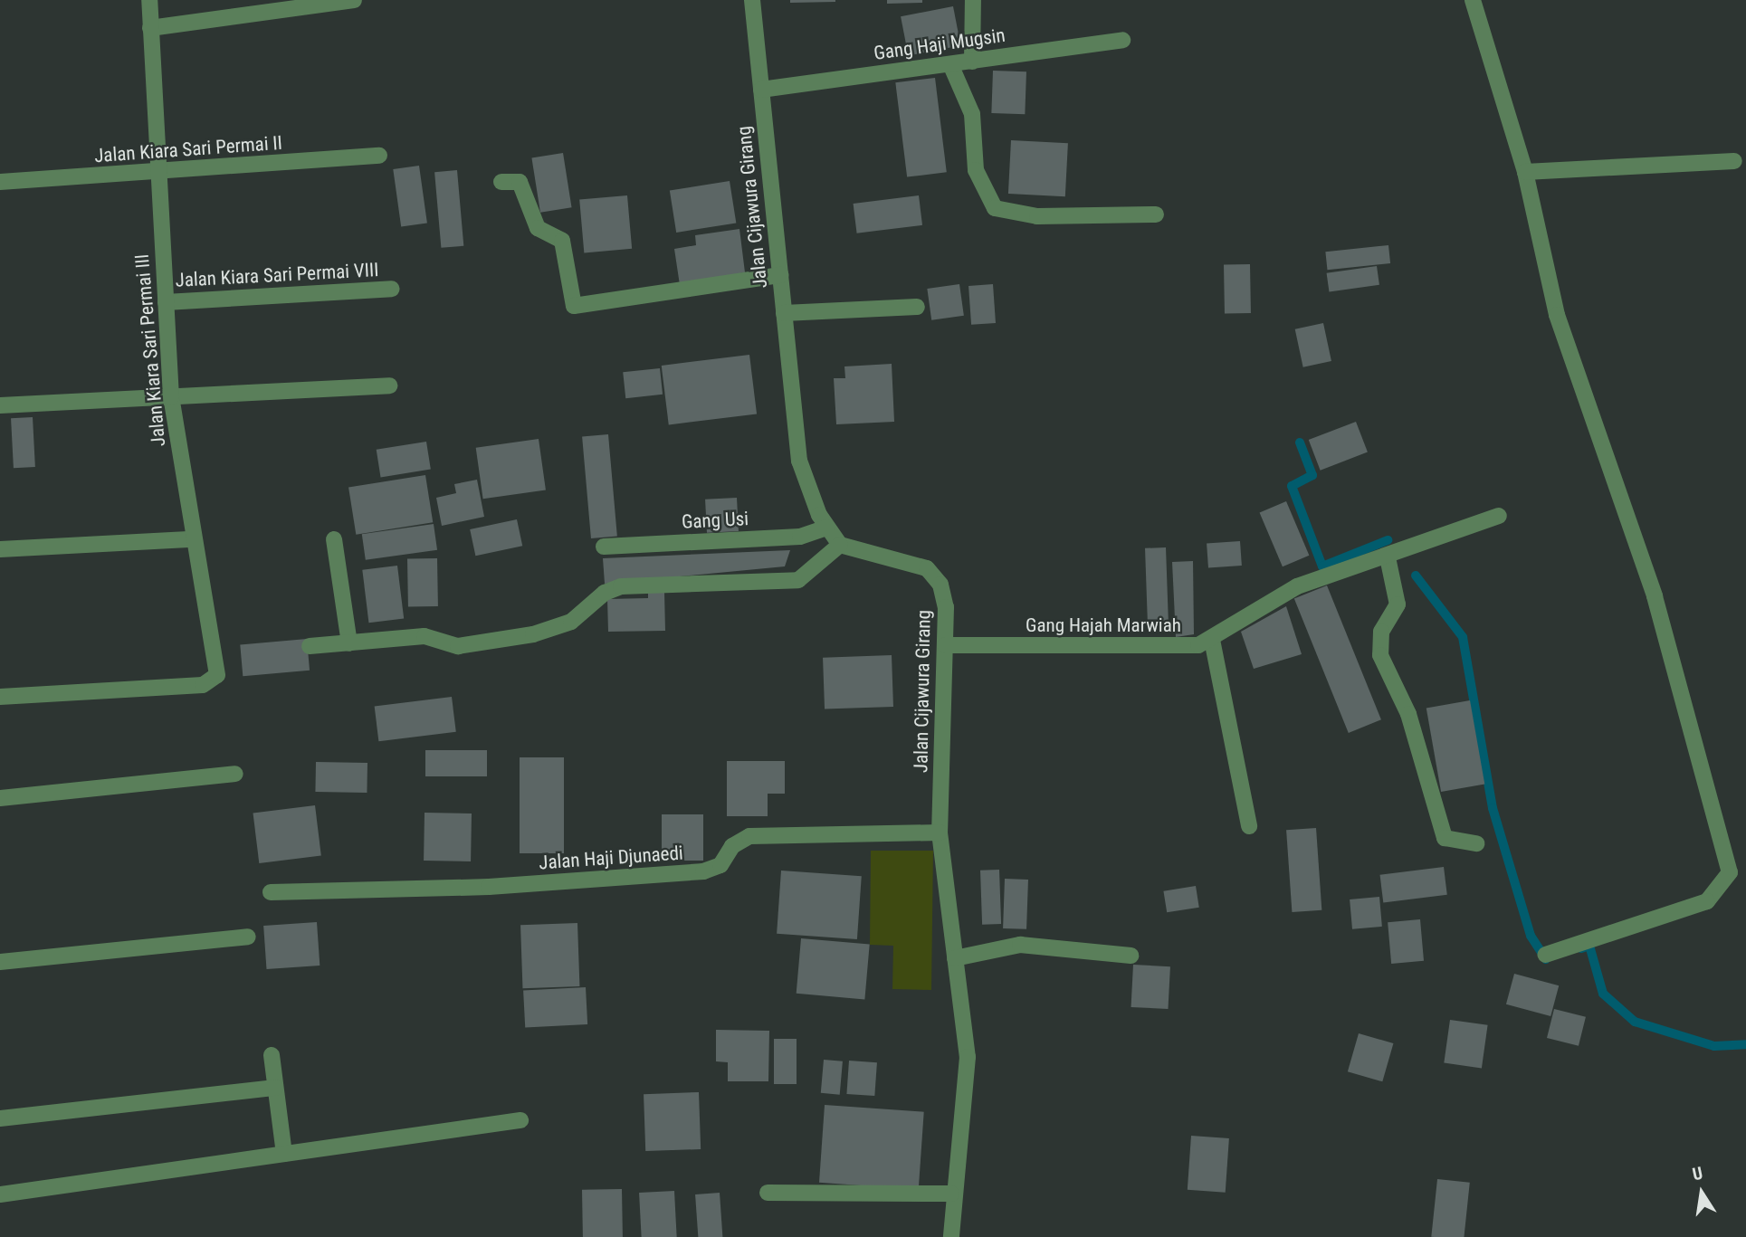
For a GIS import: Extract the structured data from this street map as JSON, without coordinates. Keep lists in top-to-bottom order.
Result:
{
  "streets": {
    "street": [
      "Gang Haji Mugsin",
      "Jalan Kiara Sari Permai II",
      "Jalan Cijawura Girang",
      "Jalan Kiara Sari Permai VIII",
      "Jalan Kiara Sari Permai III",
      "Gang Usi",
      "Gang Hajah Marwiah",
      "Jalan Haji Djunaedi"
    ]
  },
  "crossings": [
    ["Gang Haji Mugsin", "Jalan Cijawura Girang"],
    ["Jalan Kiara Sari Permai II", "Jalan Kiara Sari Permai III"],
    ["Jalan Cijawura Girang", "Gang Usi"],
    ["Jalan Cijawura Girang", "Gang Hajah Marwiah"],
    ["Jalan Cijawura Girang", "Jalan Haji Djunaedi"],
    ["Jalan Kiara Sari Permai VIII", "Jalan Kiara Sari Permai III"]
  ],
  "north": "top"
}
